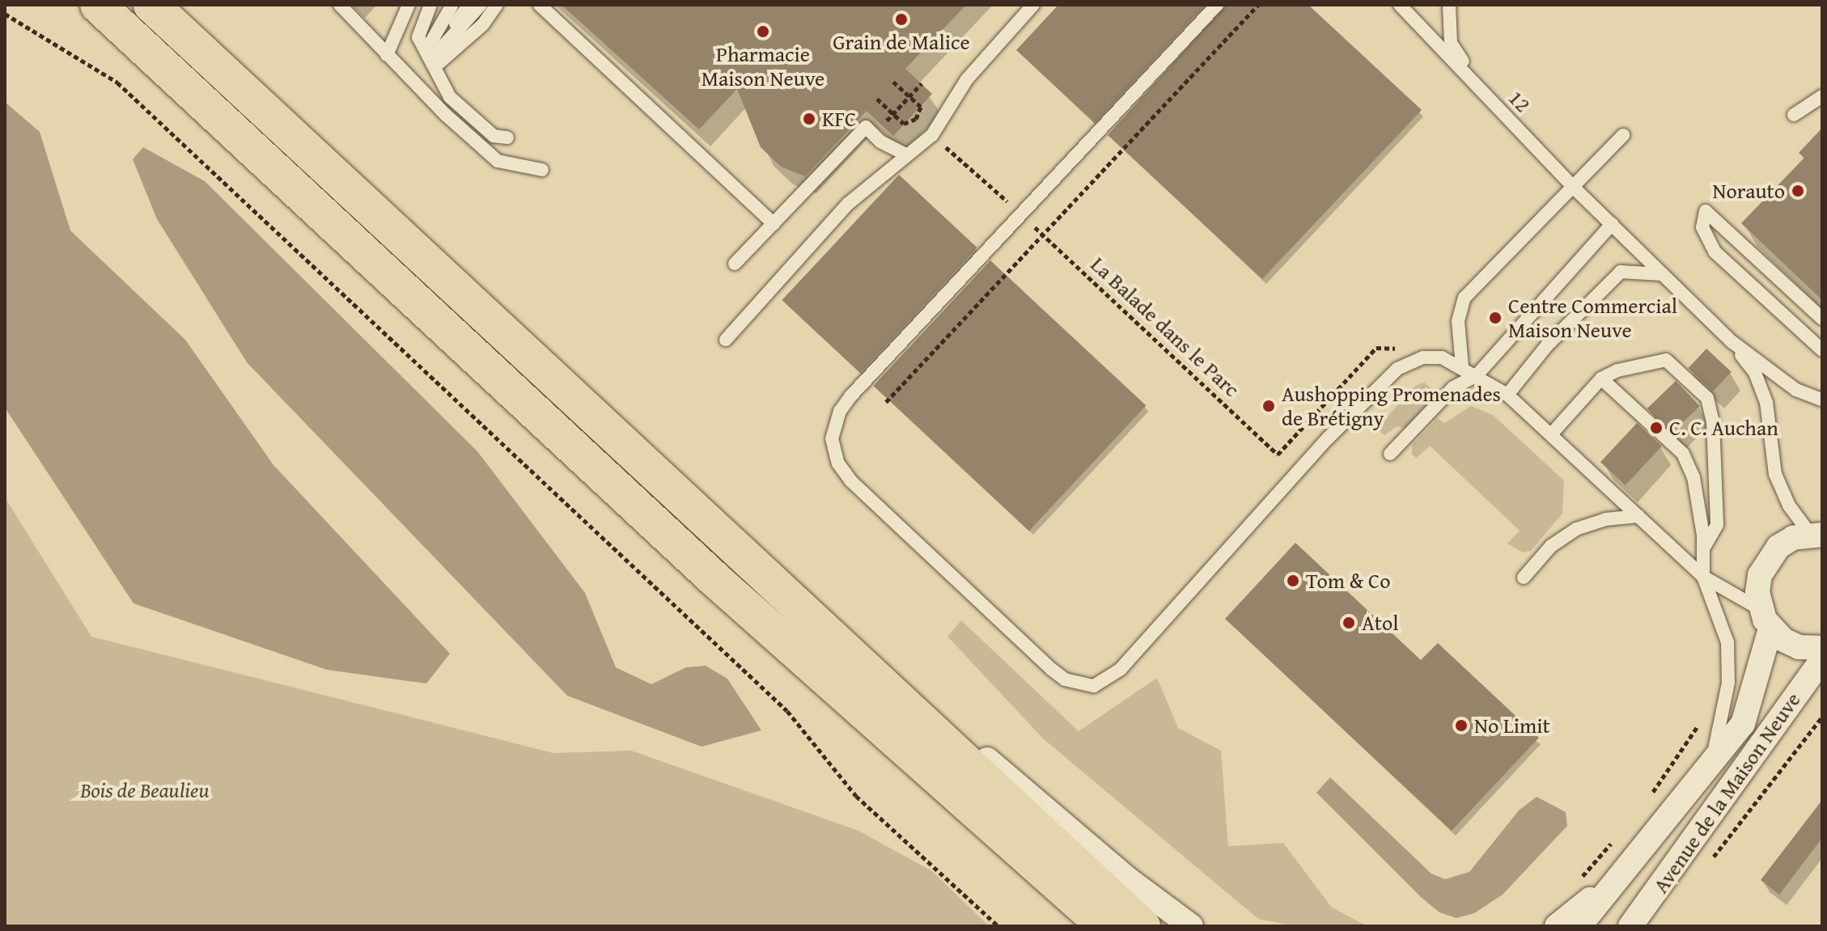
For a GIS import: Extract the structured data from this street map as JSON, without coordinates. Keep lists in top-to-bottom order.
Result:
{
  "streets": {
    "street": ["Avenue de la Maison Neuve"],
    "lane": ["12"],
    "path": ["La Balade dans le Parc"]
  },
  "parks": ["Bois de Beaulieu"],
  "places": [
    "Grain de Malice",
    "Pharmacie Maison Neuve",
    "KFC",
    "Norauto",
    "Centre Commercial Maison Neuve",
    "Aushopping Promenades de Brétigny",
    "C. C. Auchan",
    "Tom & Co",
    "Atol",
    "No Limit"
  ]
}
